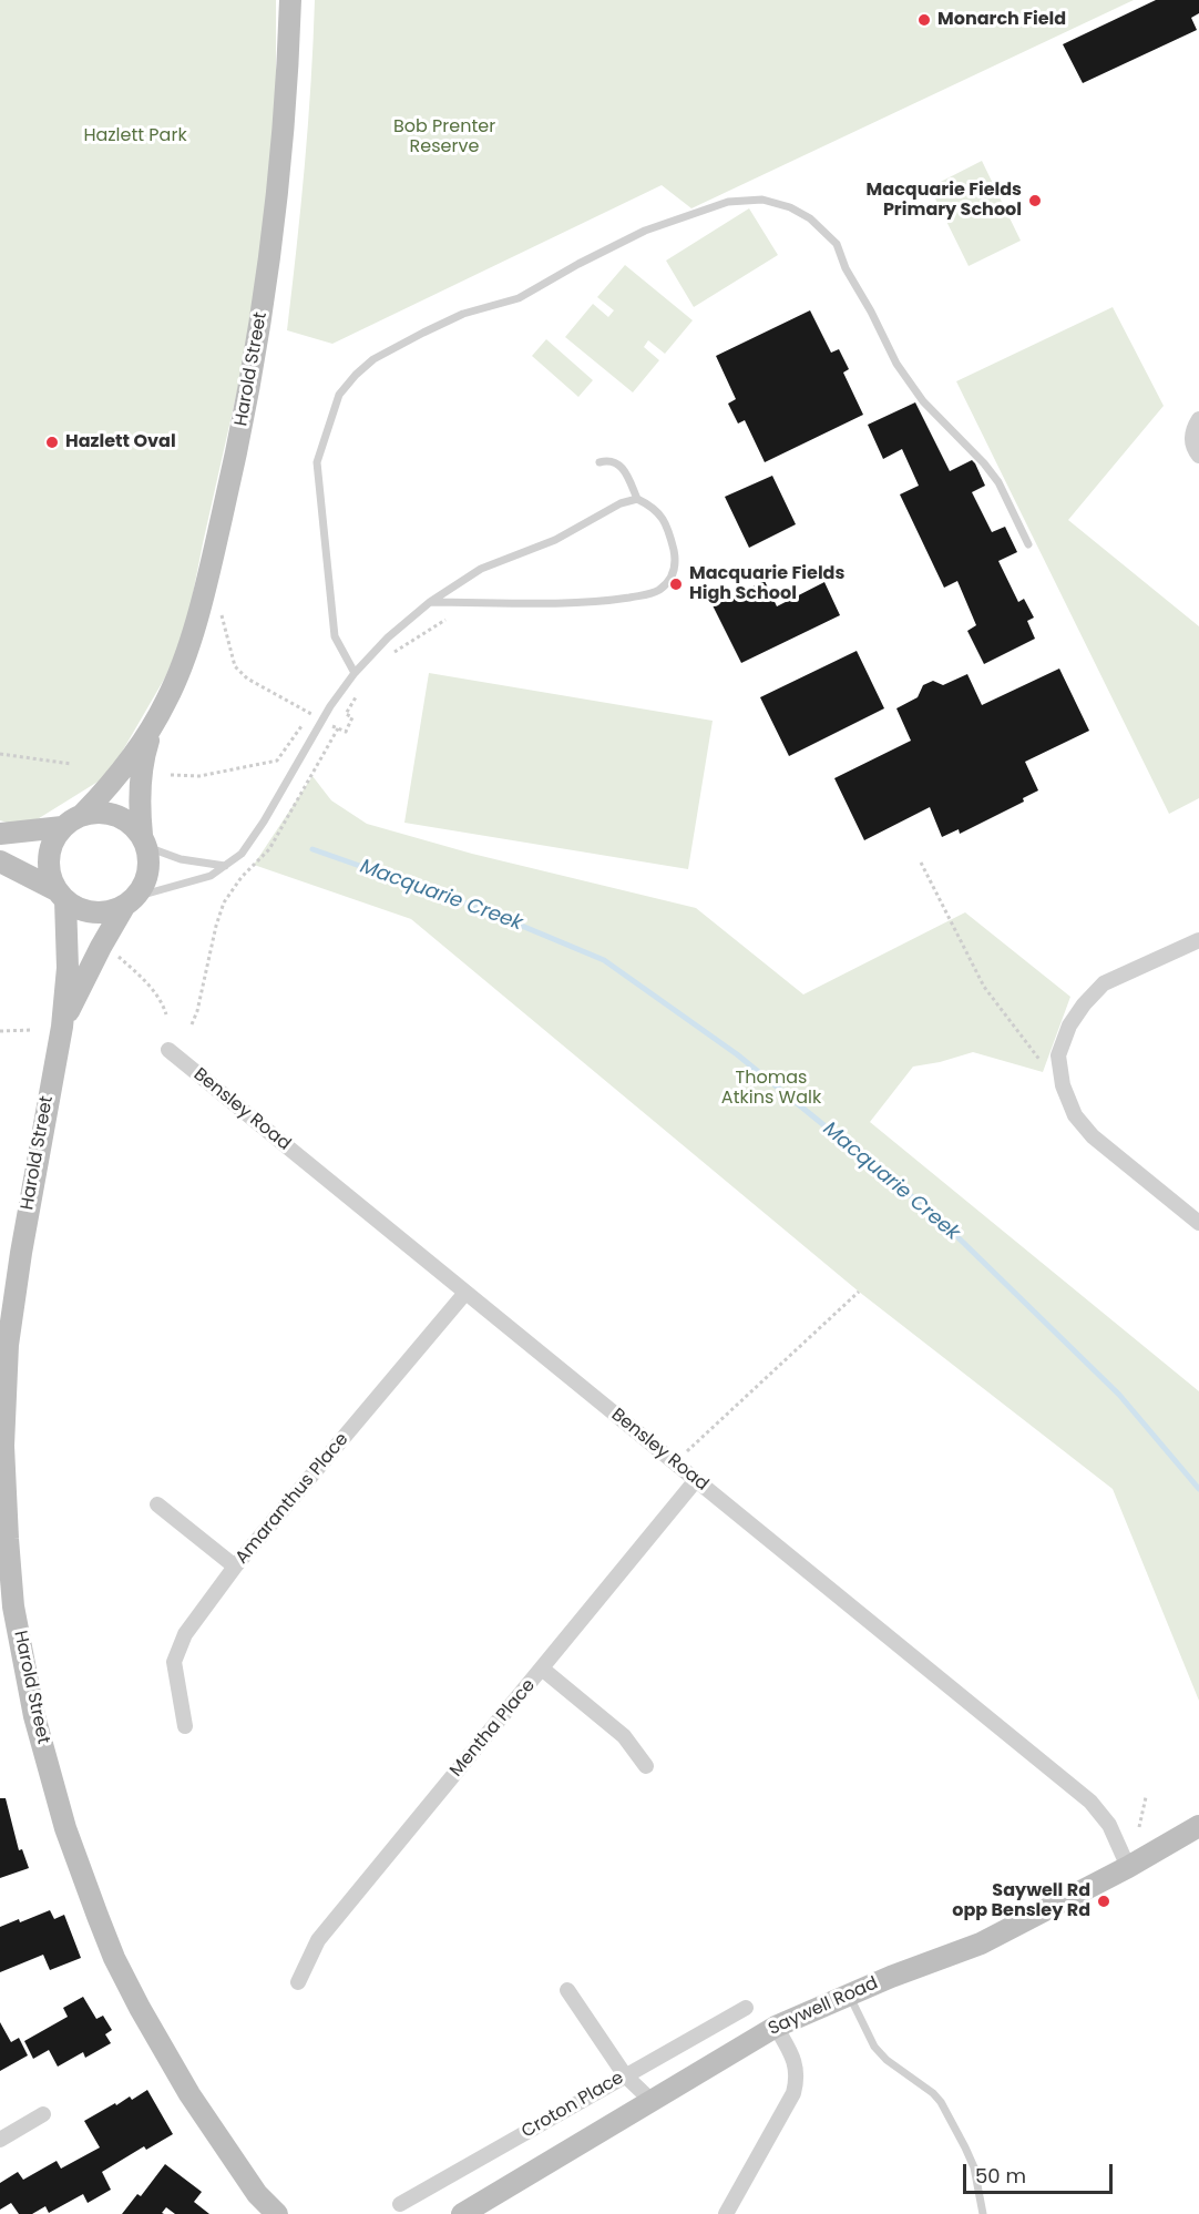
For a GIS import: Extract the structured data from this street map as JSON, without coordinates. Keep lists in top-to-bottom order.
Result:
{
  "streets": {
    "main road": ["Harold Street", "Saywell Road"],
    "street": [
      "Bensley Road",
      "Amaranthus Place",
      "Mentha Place",
      "Croton Place"
    ]
  },
  "crossings": [
    ["Bensley Road", "Amaranthus Place"],
    ["Bensley Road", "Mentha Place"],
    ["Bensley Road", "Saywell Road"]
  ],
  "water": ["Macquarie Creek"],
  "parks": ["Bob Prenter Reserve", "Hazlett Park", "Thomas Atkins Walk"],
  "places": [
    "Monarch Field",
    "Macquarie Fields Primary School",
    "Hazlett Oval",
    "Macquarie Fields High School",
    "Saywell Rd opp Bensley Rd"
  ],
  "scale_bar": "50 m"
}
